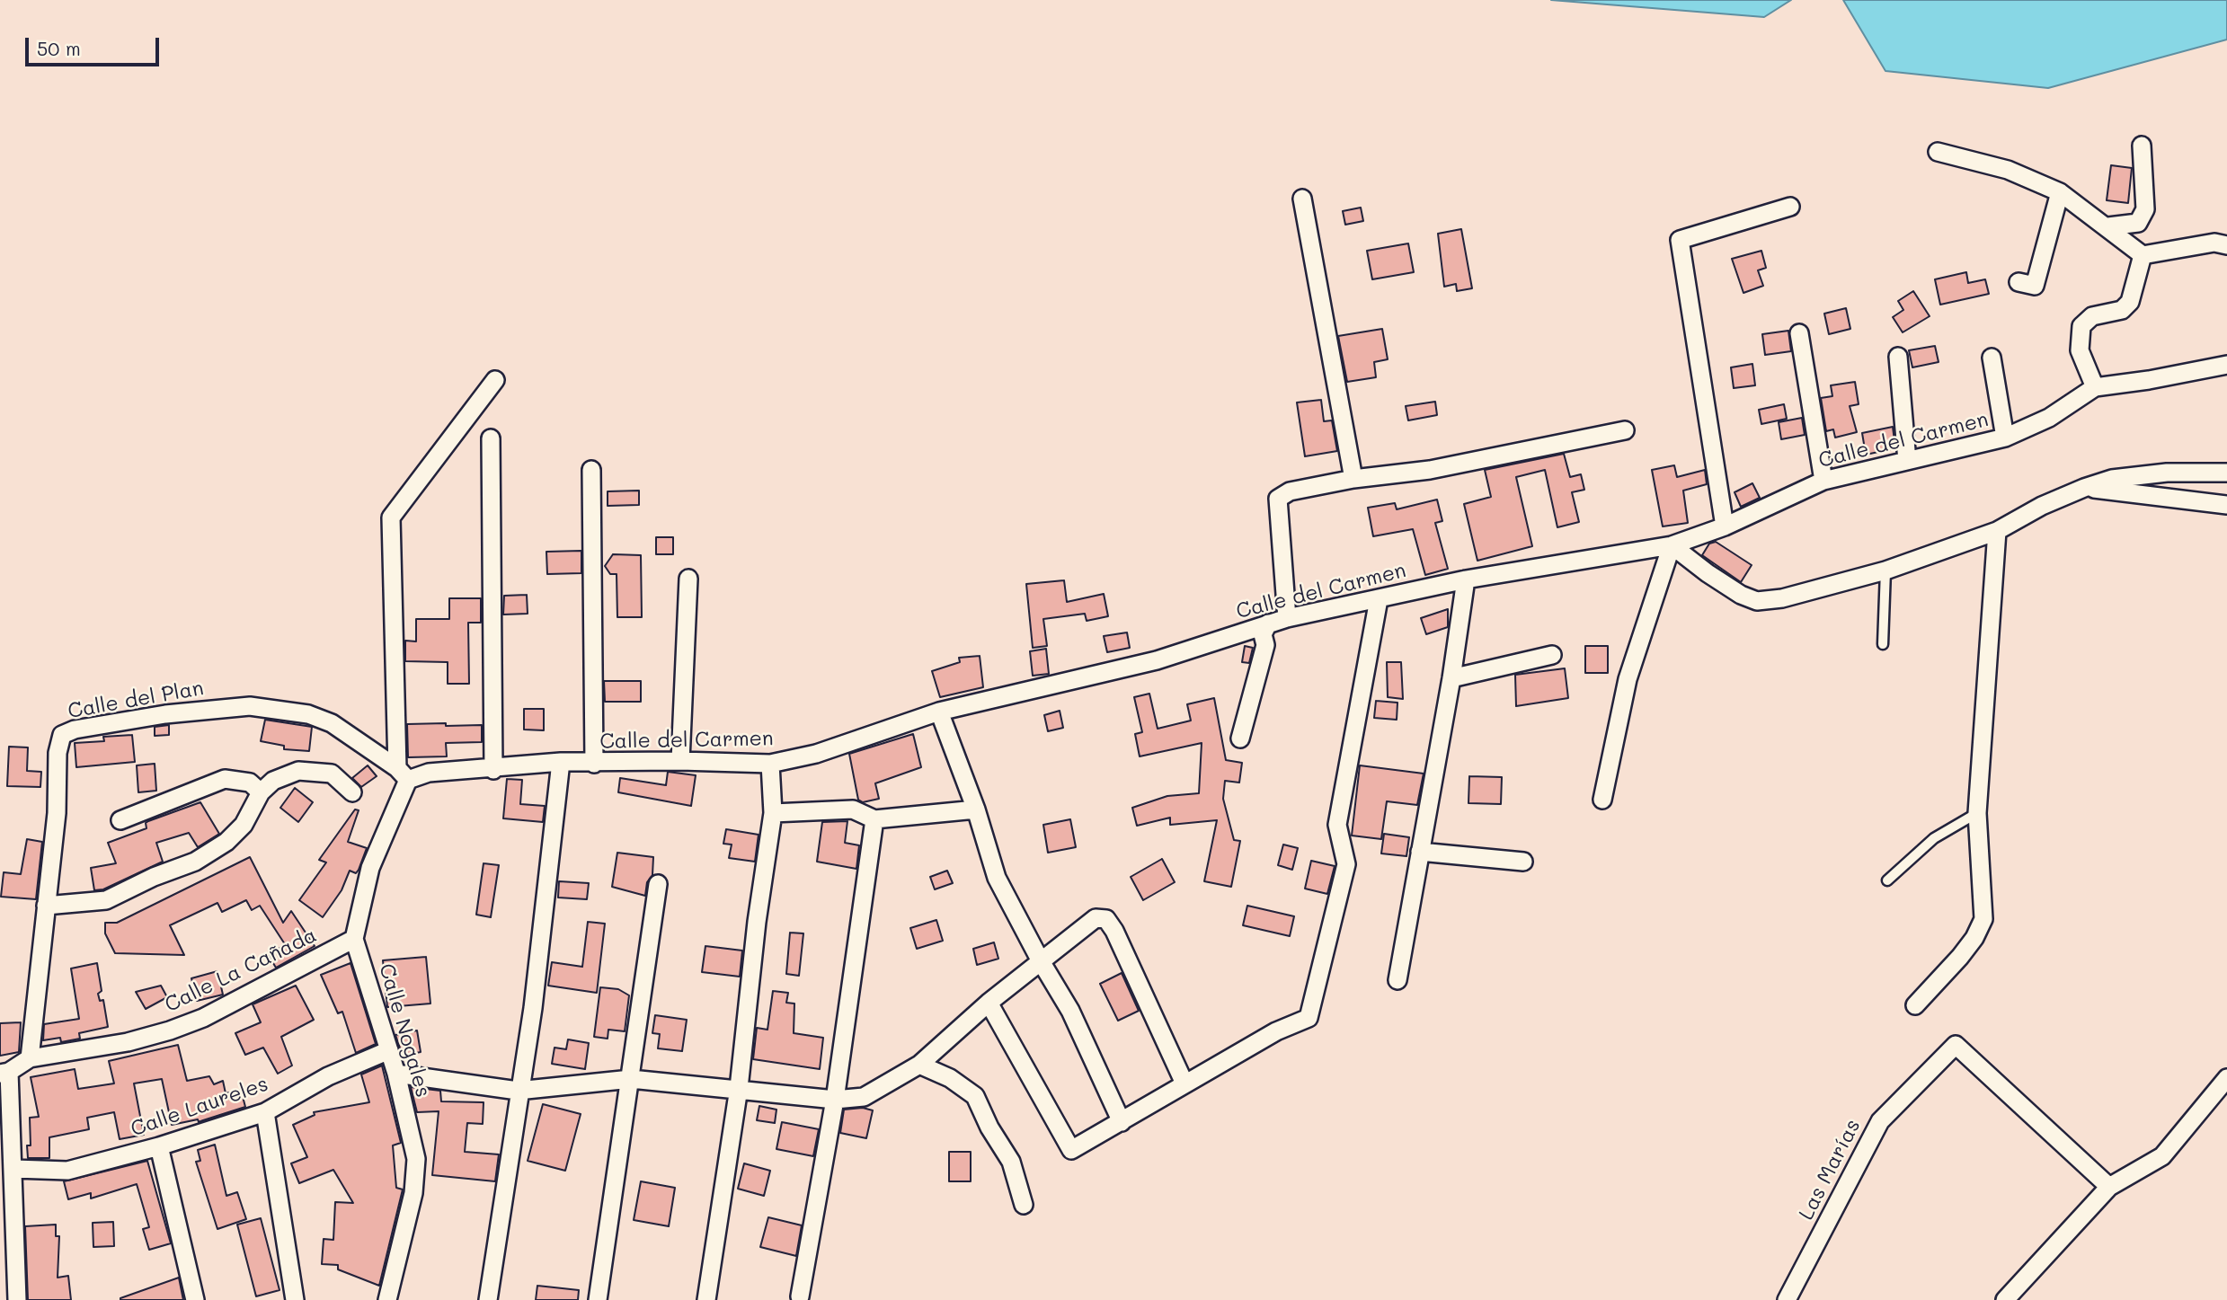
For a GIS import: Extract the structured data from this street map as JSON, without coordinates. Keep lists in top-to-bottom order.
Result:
{
  "streets": {
    "street": [
      "Calle del Carmen",
      "Calle del Plan",
      "Calle La Cañada",
      "Calle Nogales",
      "Calle Laureles",
      "Las Marías"
    ]
  },
  "crossings": [
    ["Calle del Carmen", "Calle del Plan"],
    ["Calle del Plan", "Calle La Cañada"],
    ["Calle La Cañada", "Calle Nogales"],
    ["Calle Nogales", "Calle Laureles"]
  ],
  "scale_bar": "50 m"
}
